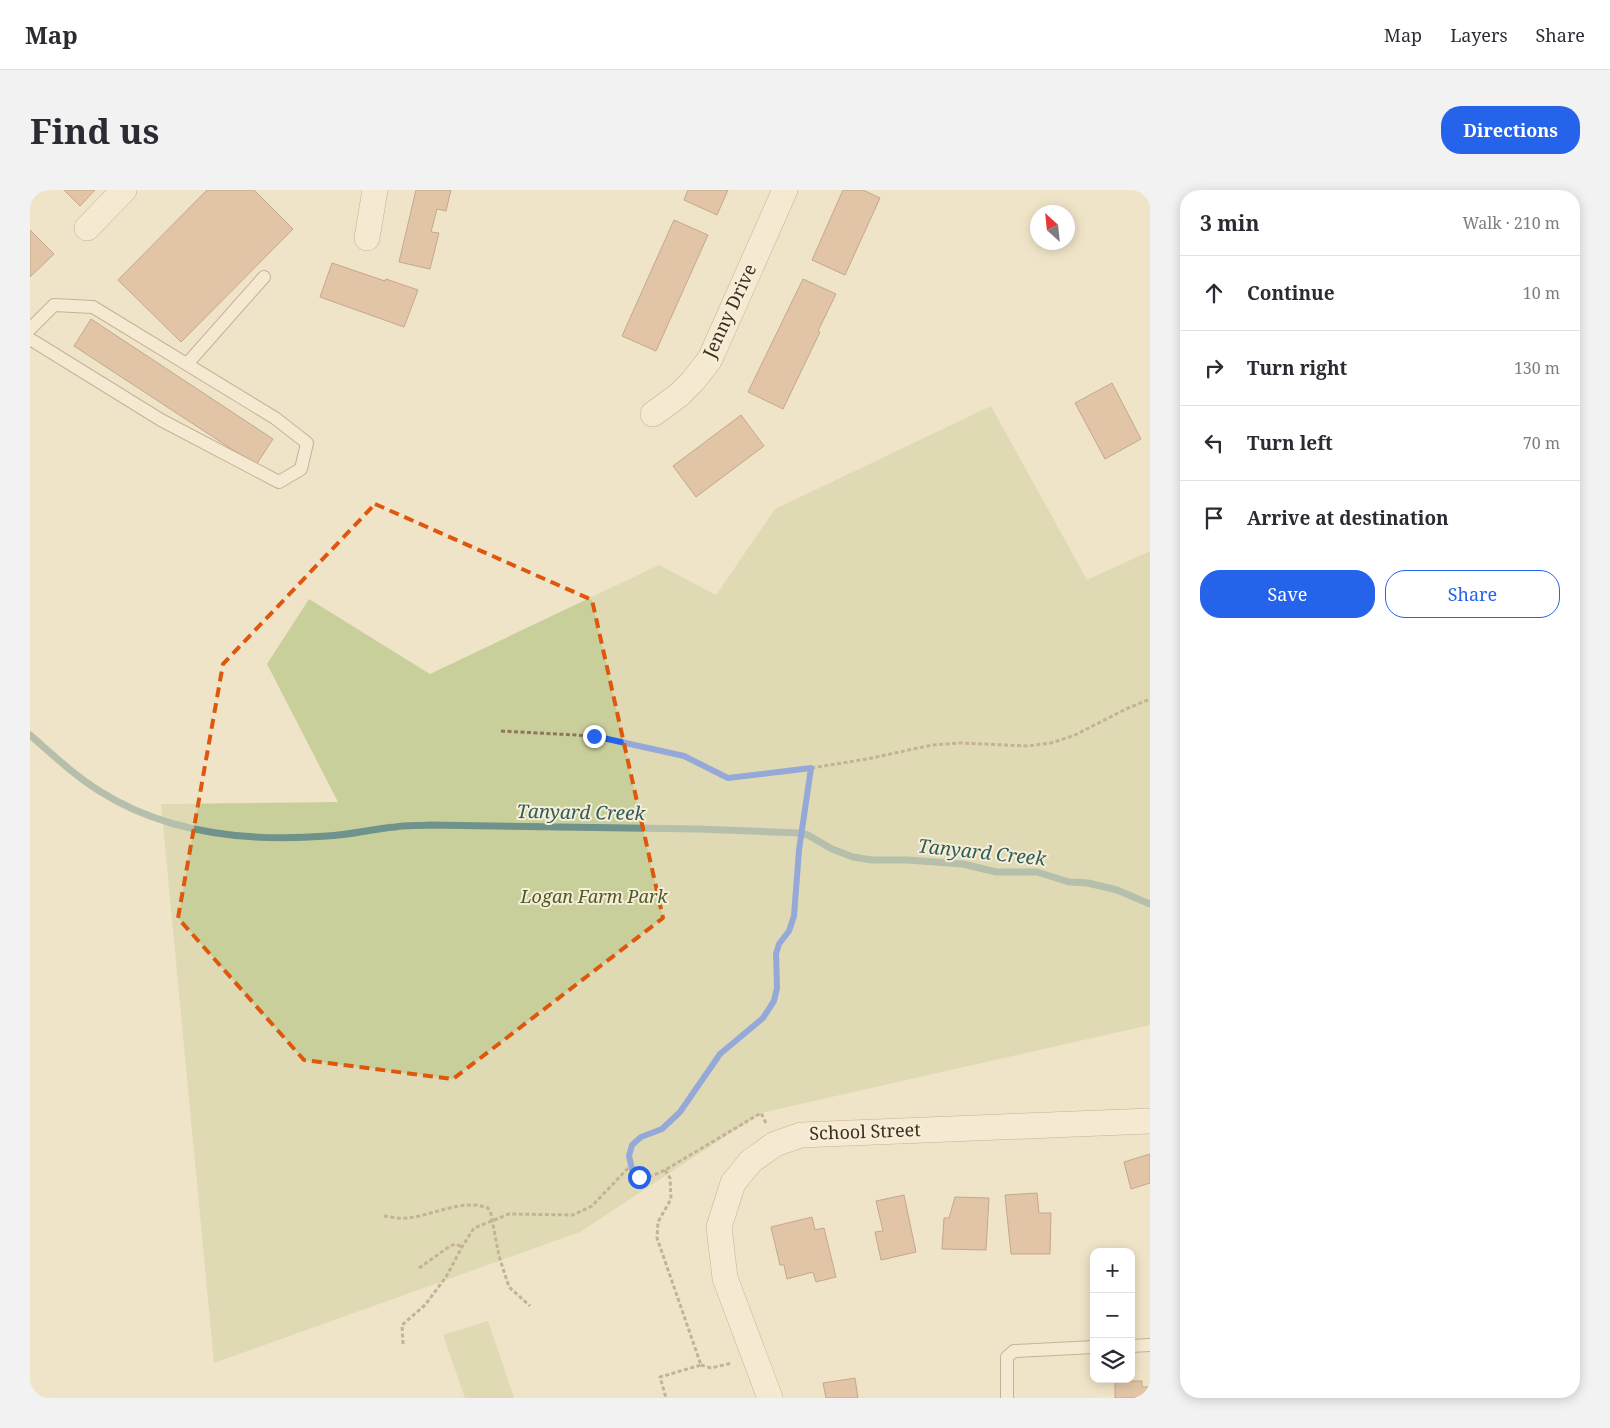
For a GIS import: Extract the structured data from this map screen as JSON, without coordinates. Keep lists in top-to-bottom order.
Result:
{
  "streets": {
    "street": ["Jenny Drive", "School Street"]
  },
  "water": ["Tanyard Creek"],
  "parks": ["Logan Farm Park"],
  "north": "top left",
  "page": {
    "header": "Map",
    "nav": ["Map", "Layers", "Share"],
    "buttons": [
      "Directions",
      ["Save", "Share"]
    ],
    "title": "Find us",
    "heading": ["3 min", "Walk · 210 m"],
    "list": [
      ["Continue", "10 m"],
      ["Turn right", "130 m"],
      ["Turn left", "70 m"],
      "Arrive at destination"
    ],
    "map_buttons": ["+", "−"]
  }
}
